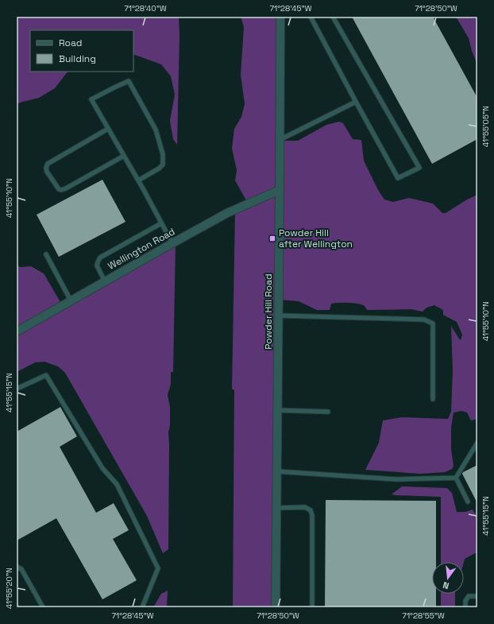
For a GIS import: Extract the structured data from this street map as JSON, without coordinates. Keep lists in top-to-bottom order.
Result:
{
  "streets": {
    "street": ["Wellington Road", "Powder Hill Road"]
  },
  "crossings": [
    ["Wellington Road", "Powder Hill Road"]
  ],
  "places": {
    "transit": ["Powder Hill after Wellington"]
  },
  "legend": ["Road", "Building"],
  "north": "bottom",
  "coordinates": [
    "71°28'40\"W",
    "71°28'45\"W",
    "71°28'50\"W",
    "41°55'05\"N",
    "41°55'10\"N",
    "41°55'15\"N",
    "41°55'20\"N",
    "71°28'55\"W"
  ]
}
